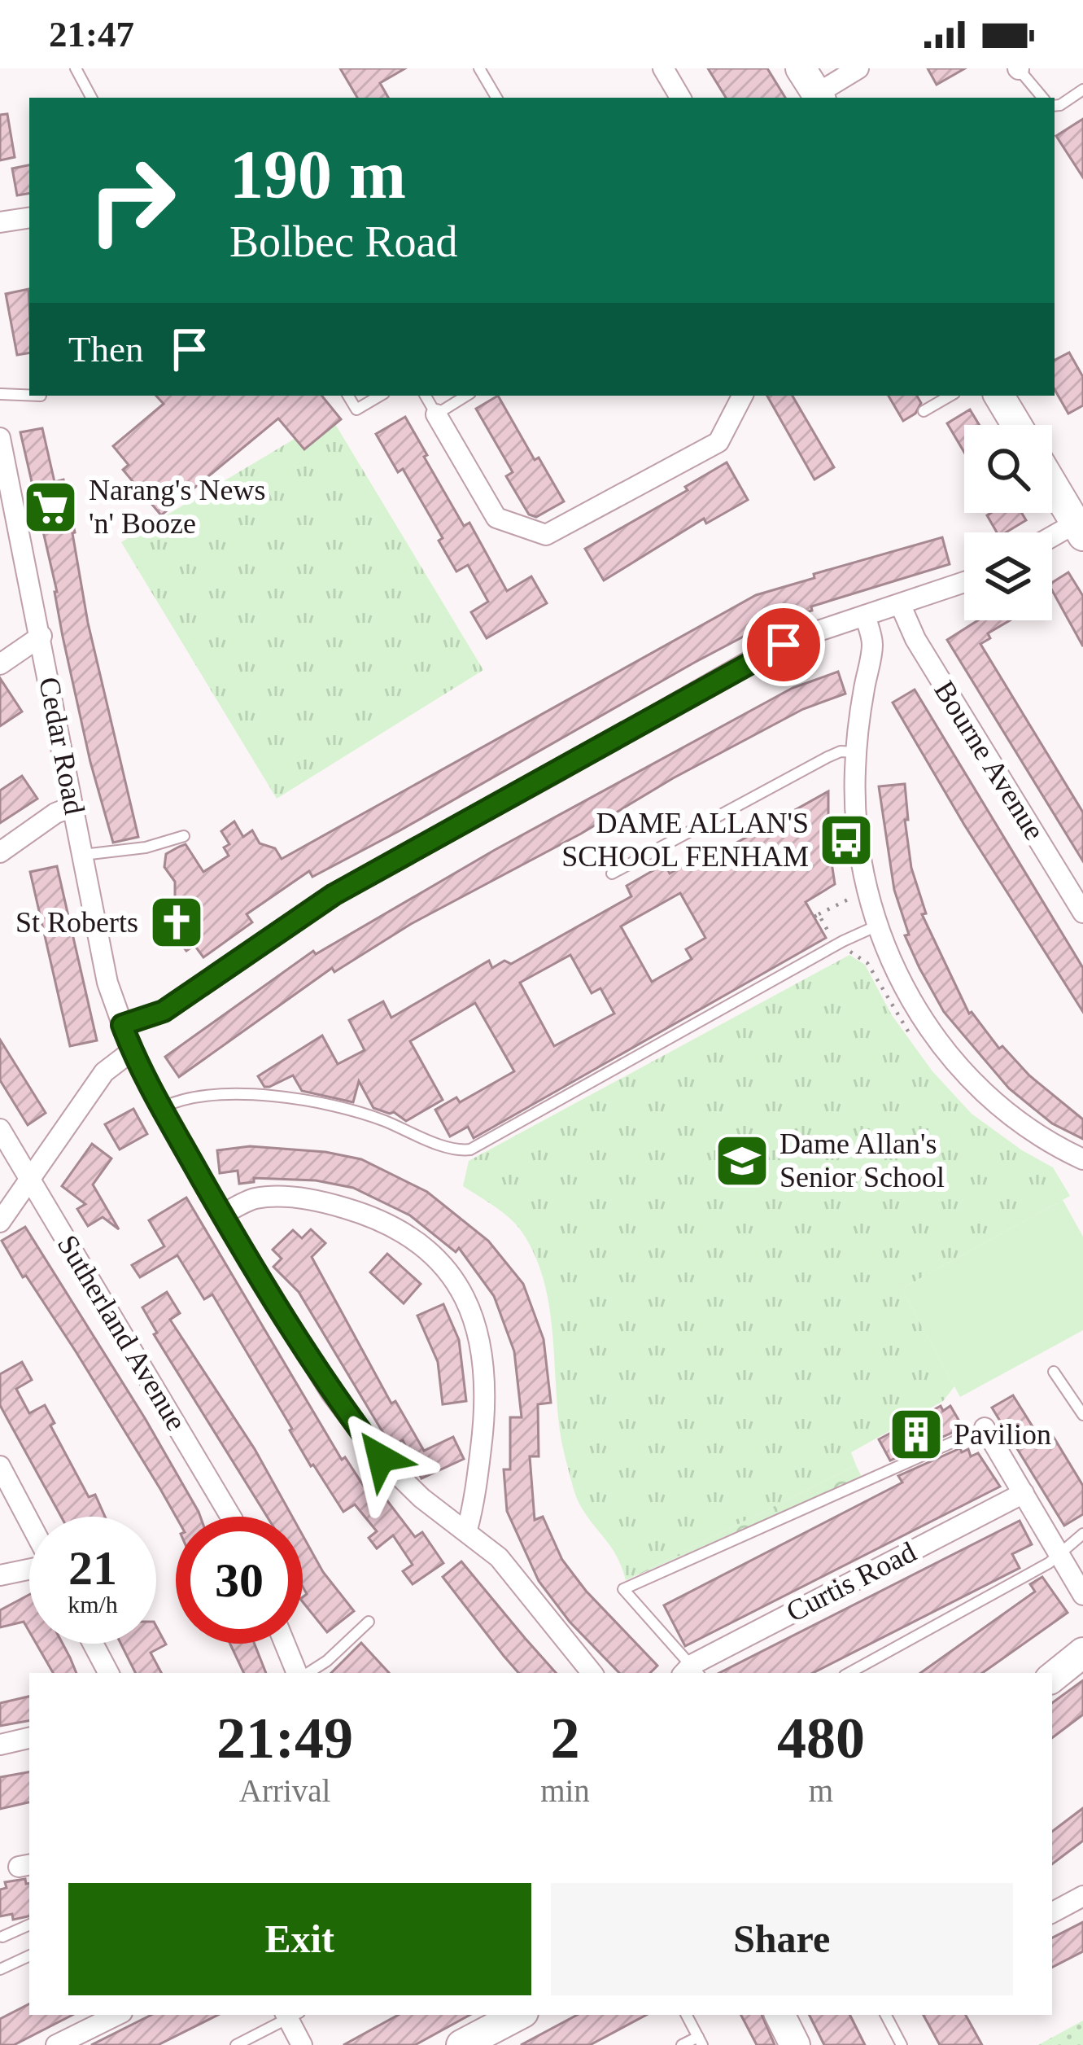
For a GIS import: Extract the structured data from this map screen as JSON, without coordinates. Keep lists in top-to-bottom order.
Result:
{
  "streets": {
    "street": [
      "Cedar Road",
      "Bourne Avenue",
      "Sutherland Avenue",
      "Curtis Road"
    ]
  },
  "places": {
    "supermarket": ["Narang's News 'n' Booze"],
    "bus stop": ["DAME ALLAN'S SCHOOL FENHAM"],
    "church": ["St Roberts"],
    "school or university": ["Dame Allan's Senior School"],
    "building": ["Pavilion"]
  },
  "page": {
    "status": "21:47",
    "turn": ["190 m", "Bolbec Road"],
    "then": "Then",
    "speed": "21 km/h",
    "limit": "30",
    "eta": [
      "21:49",
      "Arrival",
      "2",
      "min",
      "480",
      "m"
    ],
    "buttons": ["Exit", "Share"]
  }
}
